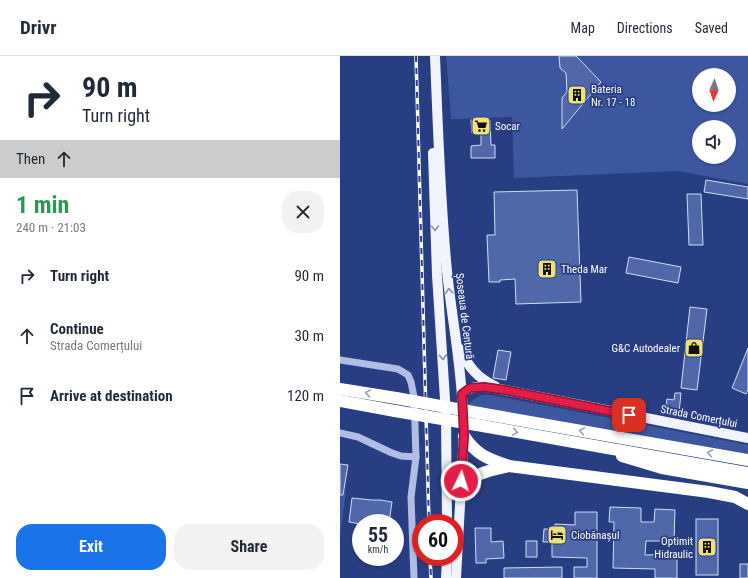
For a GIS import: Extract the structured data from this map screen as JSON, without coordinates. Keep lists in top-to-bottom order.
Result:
{
  "streets": {
    "main road": ["Șoseaua de Centură", "Strada Comerțului"]
  },
  "places": {
    "building": ["Bateria Nr. 17 - 18", "Theda Mar", "Optimit Hidraulic"],
    "supermarket": ["Socar"],
    "shop": ["G&C Autodealer"],
    "hotel": ["Ciobănașul"]
  },
  "north": "bottom",
  "page": {
    "header": "Drivr",
    "nav": ["Map", "Directions", "Saved"],
    "turn": ["90 m", "Turn right"],
    "then": "Then",
    "heading": ["1 min", "240 m · 21:03"],
    "list": [
      {
        "name": "Turn right",
        "value": "90 m"
      },
      {
        "name": "Continue",
        "note": "Strada Comerțului",
        "value": "30 m"
      },
      {
        "name": "Arrive at destination",
        "value": "120 m"
      }
    ],
    "speed": "55 km/h",
    "limit": "60",
    "buttons": ["Exit", "Share"]
  }
}
